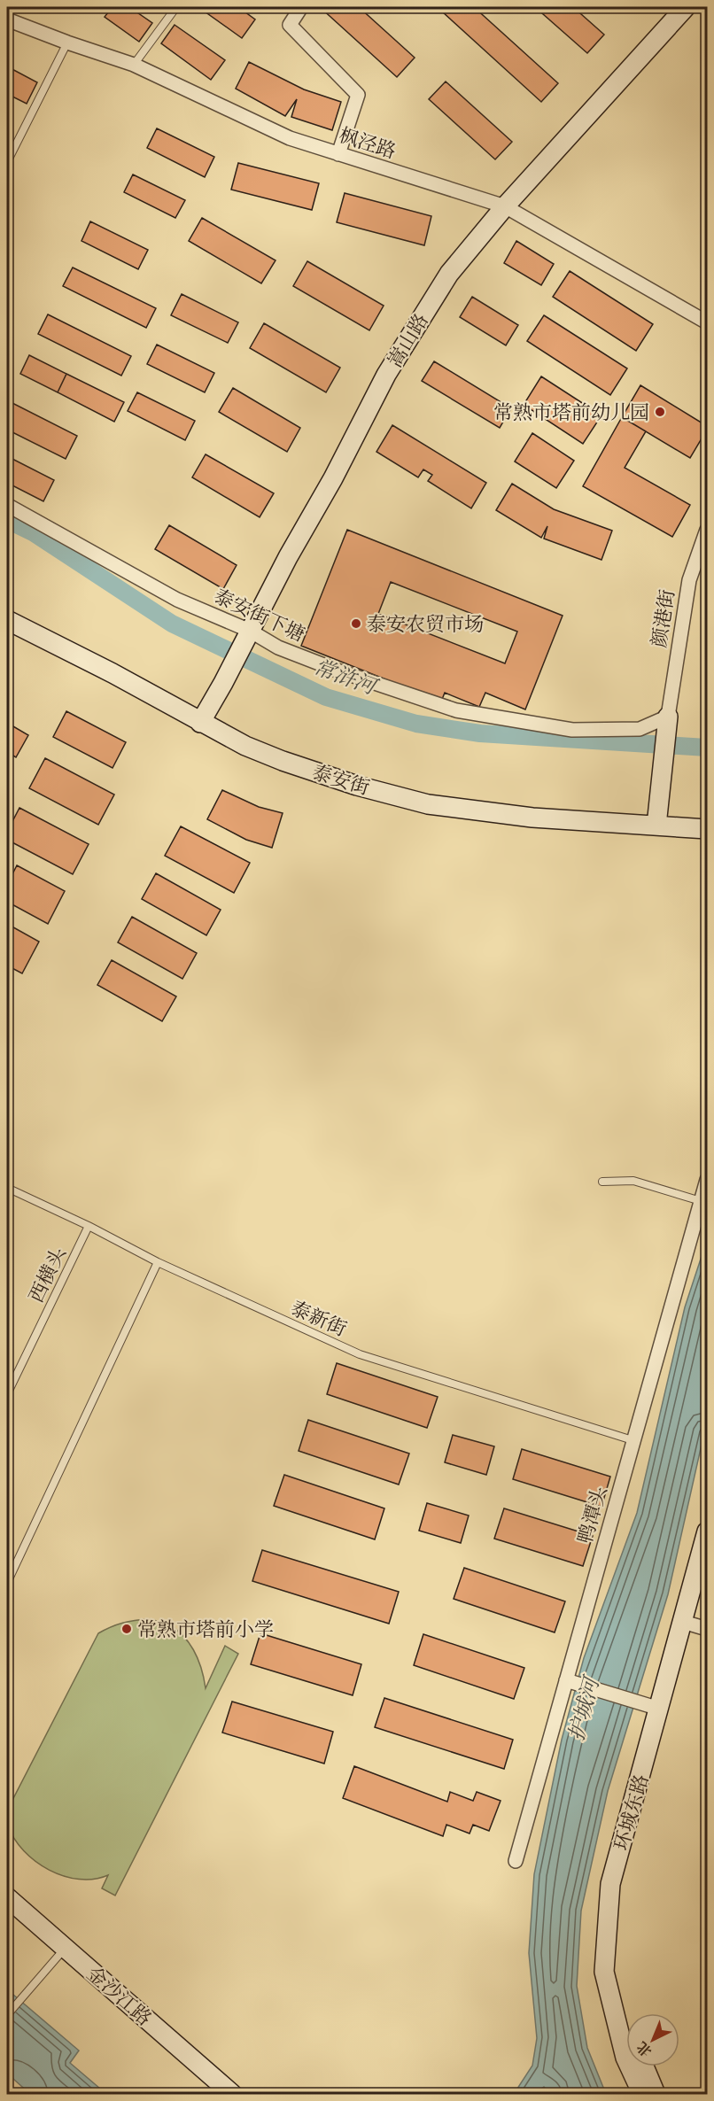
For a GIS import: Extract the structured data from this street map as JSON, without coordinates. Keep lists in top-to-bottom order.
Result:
{
  "streets": {
    "street": [
      "枫泾路",
      "嵩山路",
      "泰安街下塘",
      "颜港街",
      "泰安街",
      "鸭潭头",
      "环城东路",
      "金沙江路"
    ],
    "lane": ["西横头", "泰新街"]
  },
  "crossings": [
    ["枫泾路", "嵩山路"],
    ["嵩山路", "泰安街下塘"],
    ["嵩山路", "泰安街"],
    ["泰安街下塘", "颜港街"],
    ["西横头", "泰新街"],
    ["泰新街", "鸭潭头"]
  ],
  "water": ["常浒河", "护城河"],
  "places": ["常熟市塔前幼儿园", "泰安农贸市场", "常熟市塔前小学"],
  "north": "bottom left"
}
